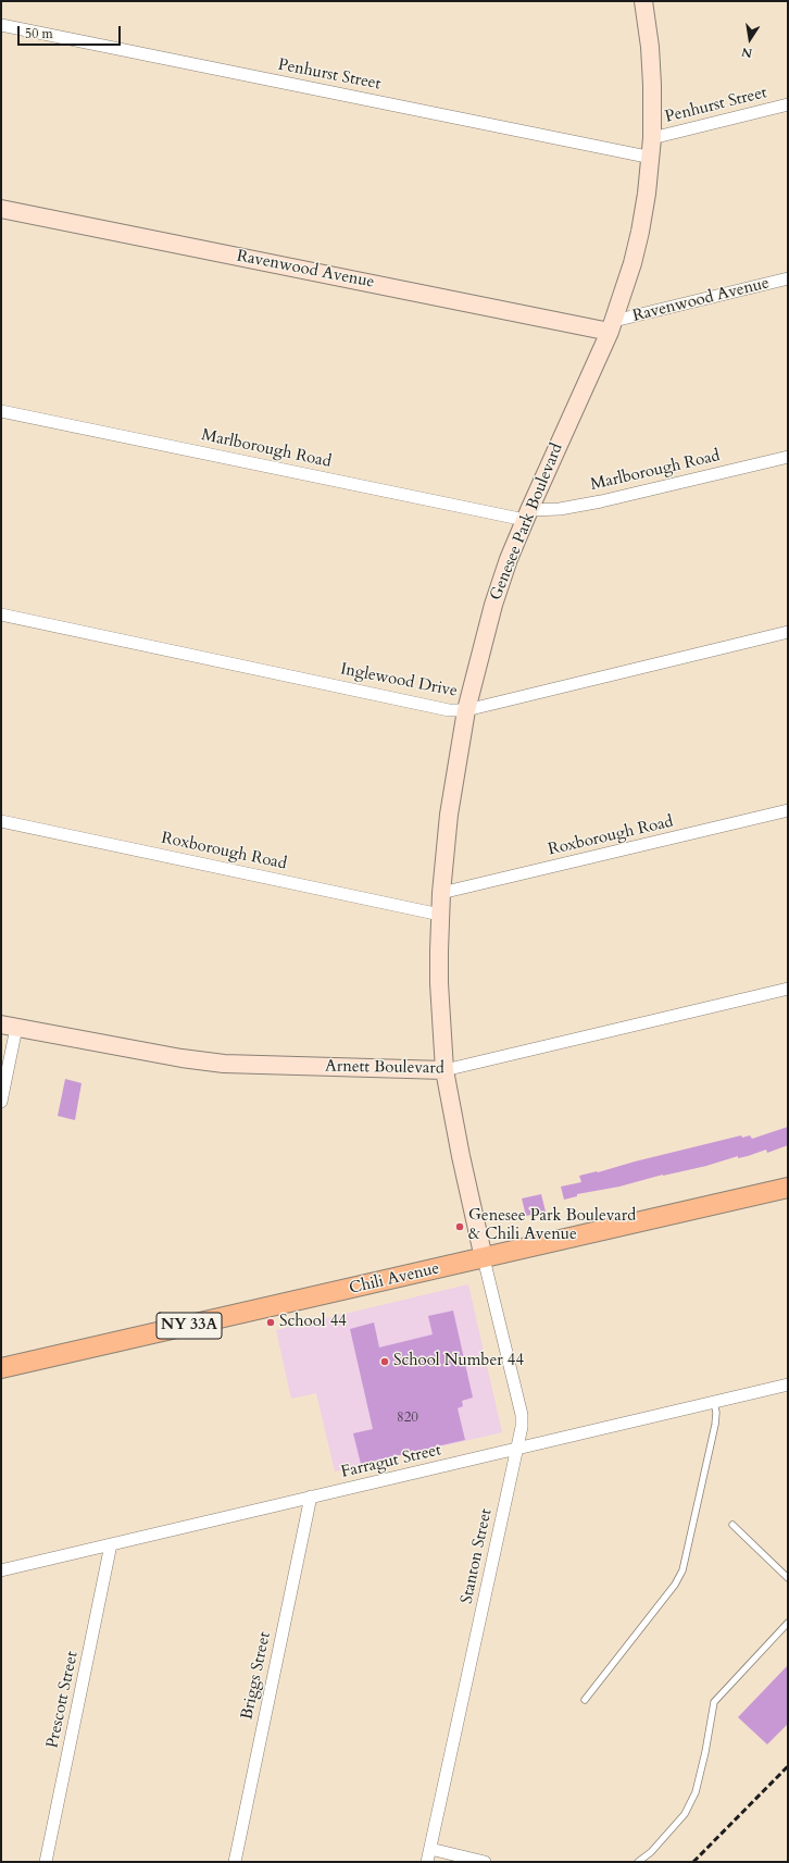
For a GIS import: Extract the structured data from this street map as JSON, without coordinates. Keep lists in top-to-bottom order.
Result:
{
  "streets": {
    "main road": ["Chili Avenue", "NY 33A"],
    "street": [
      "Penhurst Street",
      "Ravenwood Avenue",
      "Marlborough Road",
      "Genesee Park Boulevard",
      "Inglewood Drive",
      "Roxborough Road",
      "Arnett Boulevard",
      "Farragut Street",
      "Stanton Street",
      "Briggs Street",
      "Prescott Street"
    ]
  },
  "crossings": [
    ["Penhurst Street", "Genesee Park Boulevard"],
    ["Ravenwood Avenue", "Genesee Park Boulevard"],
    ["Marlborough Road", "Genesee Park Boulevard"],
    ["Genesee Park Boulevard", "Inglewood Drive"],
    ["Genesee Park Boulevard", "Roxborough Road"],
    ["Genesee Park Boulevard", "Arnett Boulevard"],
    ["Genesee Park Boulevard", "Chili Avenue"],
    ["Genesee Park Boulevard", "Stanton Street"],
    ["Chili Avenue", "Stanton Street"],
    ["Farragut Street", "Stanton Street"],
    ["Farragut Street", "Briggs Street"],
    ["Farragut Street", "Prescott Street"]
  ],
  "places": ["Genesee Park Boulevard & Chili Avenue", "School 44", "School Number 44"],
  "house_numbers": ["820"],
  "scale_bar": "50 m",
  "north": "bottom"
}
